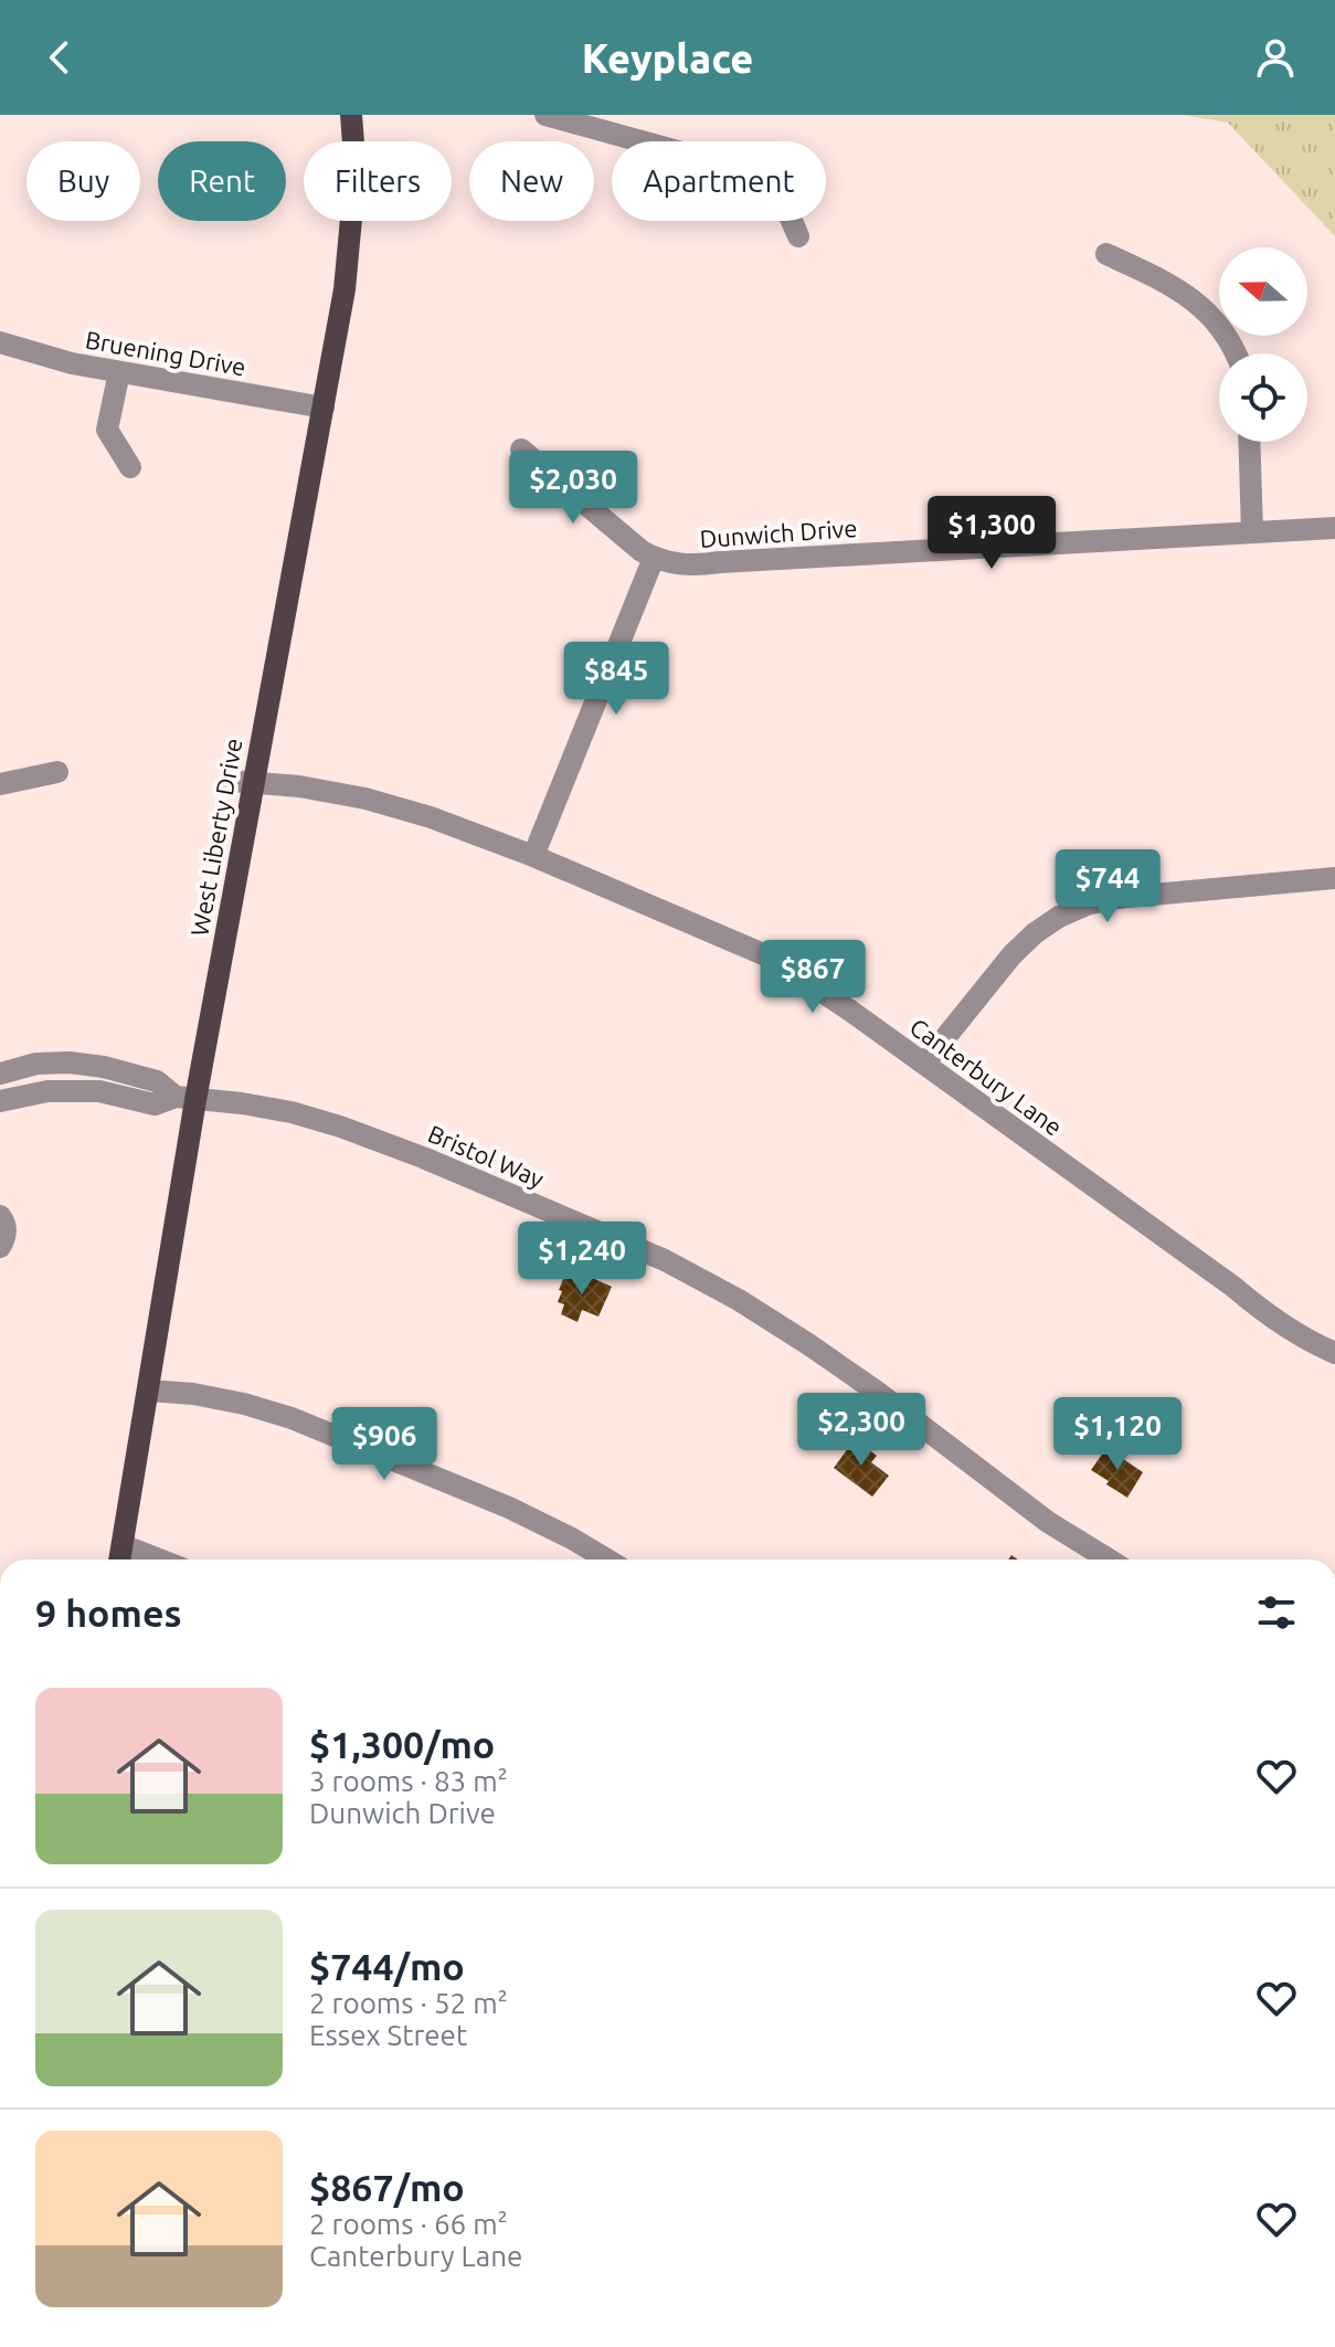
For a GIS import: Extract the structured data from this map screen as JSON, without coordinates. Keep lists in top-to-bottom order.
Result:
{
  "streets": {
    "main road": ["West Liberty Drive"],
    "street": [
      "Bruening Drive",
      "Dunwich Drive",
      "Canterbury Lane",
      "Bristol Way"
    ]
  },
  "crossings": [
    ["Bruening Drive", "West Liberty Drive"],
    ["West Liberty Drive", "Canterbury Lane"],
    ["West Liberty Drive", "Bristol Way"]
  ],
  "north": "left",
  "page": {
    "header": "Keyplace",
    "chip": [
      "Buy",
      "Rent",
      "Filters",
      "New",
      "Apartment"
    ],
    "price": [
      "$2,030",
      "$1,300",
      "$845",
      "$744",
      "$867",
      "$1,240",
      "$2,300",
      "$1,120",
      "$906"
    ],
    "heading": "9 homes",
    "list": [
      {
        "name": "$1,300/mo",
        "note": "3 rooms · 83 m² · Dunwich Drive"
      },
      {
        "name": "$744/mo",
        "note": "2 rooms · 52 m² · Essex Street"
      },
      {
        "name": "$867/mo",
        "note": "2 rooms · 66 m² · Canterbury Lane"
      }
    ]
  }
}
